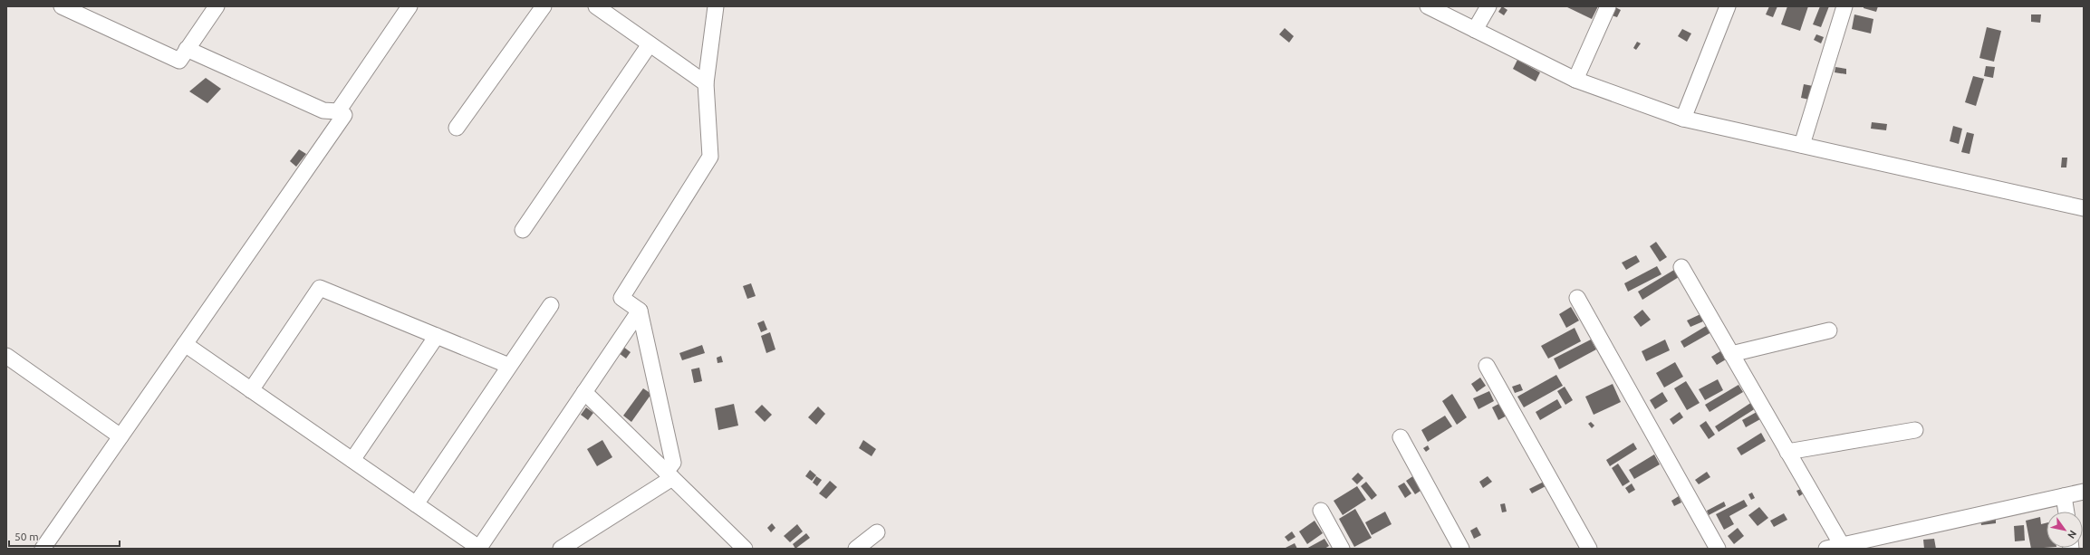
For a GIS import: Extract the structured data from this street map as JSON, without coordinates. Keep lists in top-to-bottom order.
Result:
{
  "scale_bar": "50 m",
  "north": "bottom right"
}
